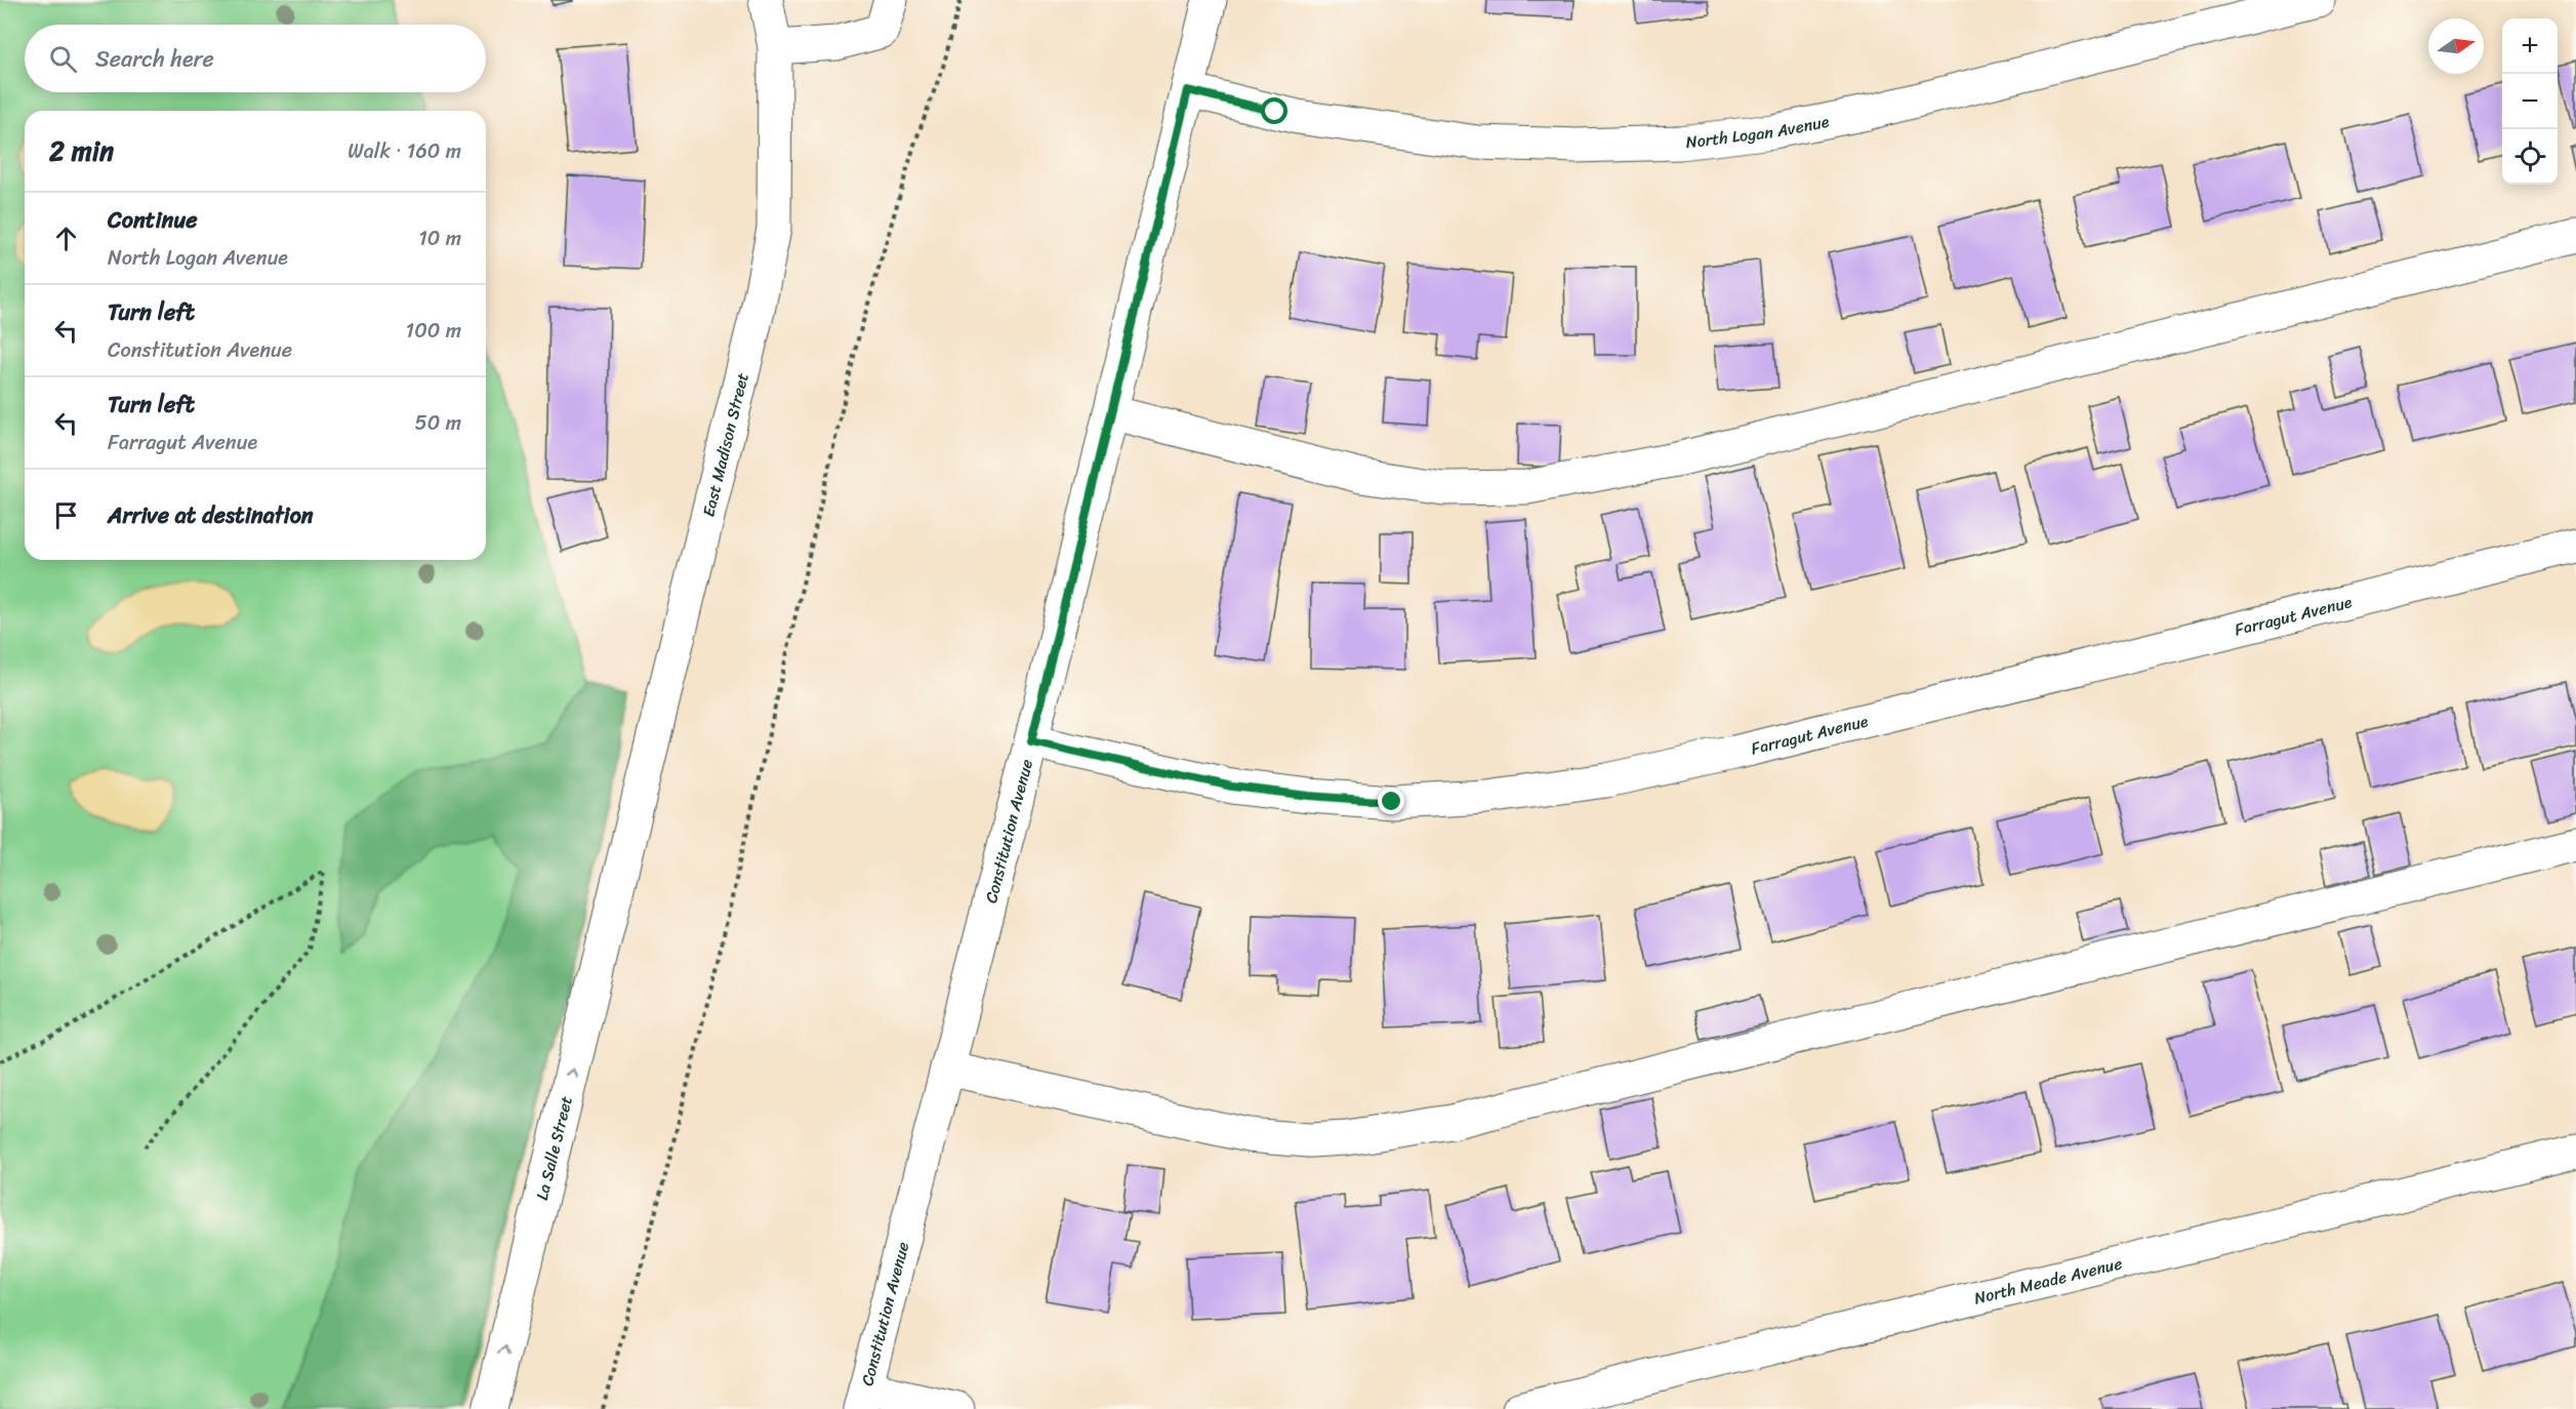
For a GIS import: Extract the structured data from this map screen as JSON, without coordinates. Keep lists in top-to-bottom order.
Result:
{
  "streets": {
    "street": [
      "North Logan Avenue",
      "East Madison Street",
      "Farragut Avenue",
      "Constitution Avenue",
      "La Salle Street",
      "North Meade Avenue"
    ]
  },
  "crossings": [
    ["North Logan Avenue", "Constitution Avenue"],
    ["East Madison Street", "La Salle Street"],
    ["Farragut Avenue", "Constitution Avenue"]
  ],
  "one_way": ["La Salle Street"],
  "north": "right",
  "page": {
    "map_buttons": ["+", "−"],
    "search": "Search here",
    "heading": ["2 min", "Walk · 160 m"],
    "list": [
      ["Continue", "North Logan Avenue", "10 m"],
      ["Turn left", "Constitution Avenue", "100 m"],
      ["Turn left", "Farragut Avenue", "50 m"],
      "Arrive at destination"
    ]
  }
}
